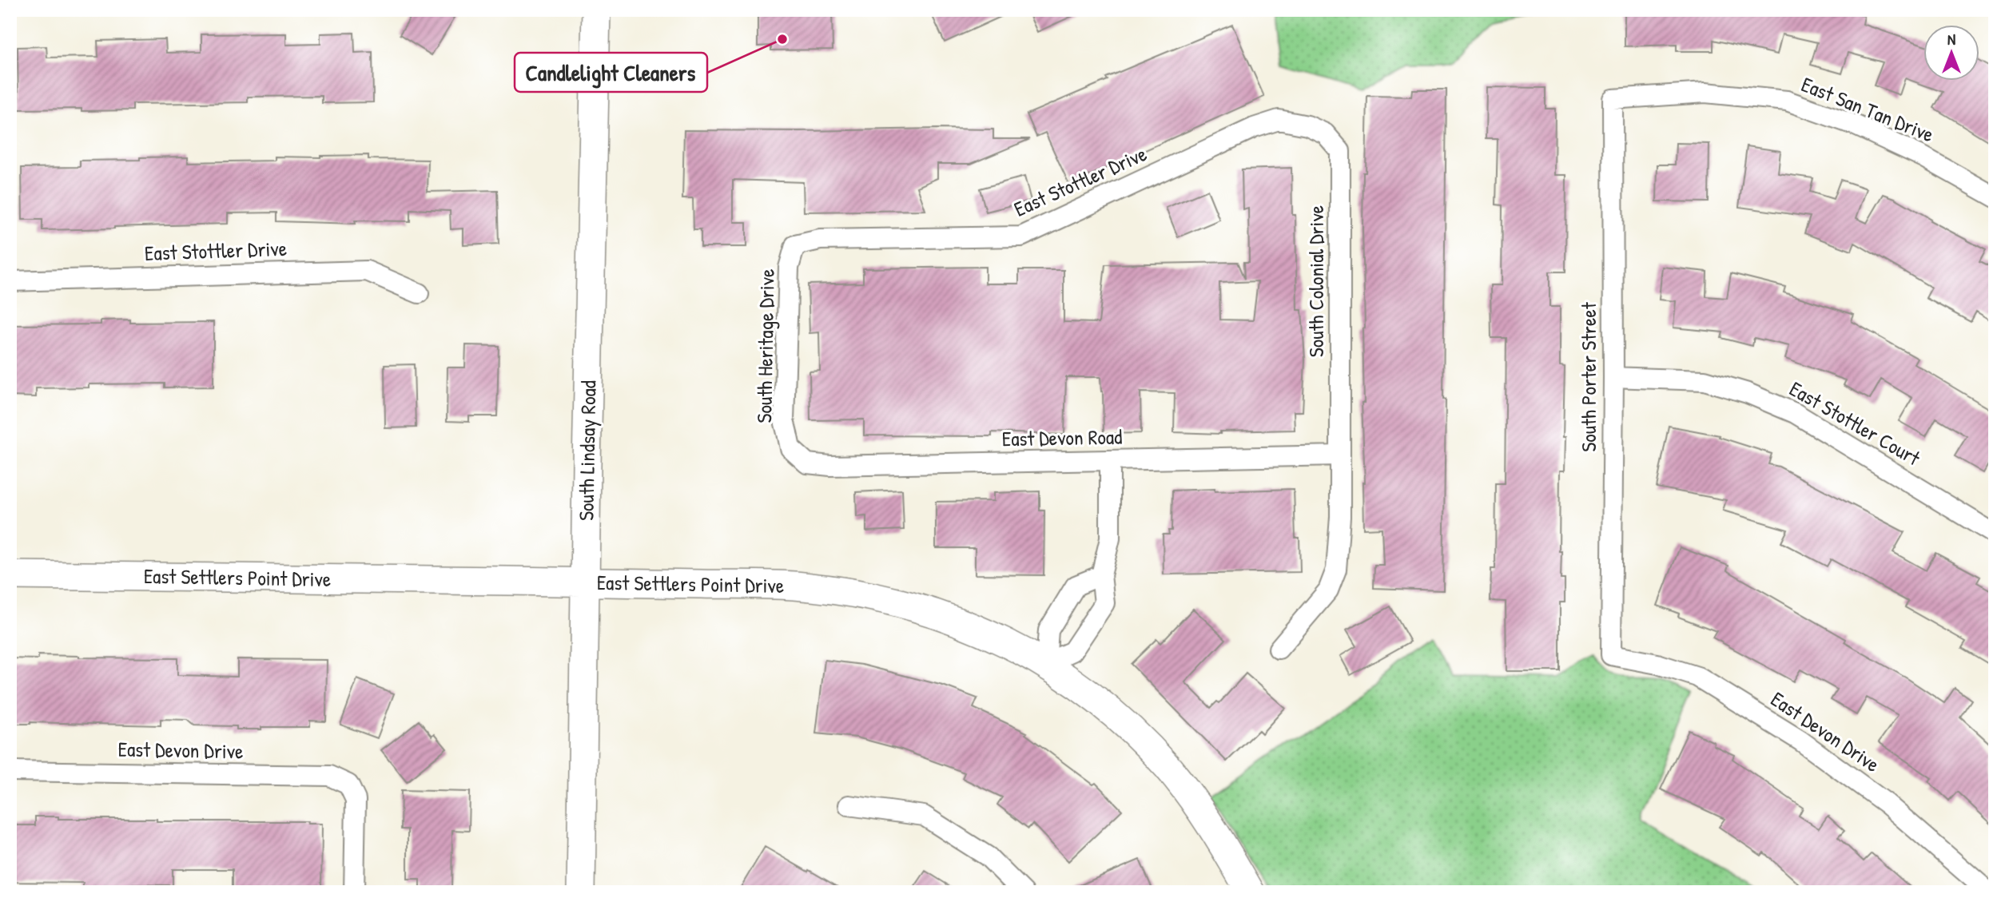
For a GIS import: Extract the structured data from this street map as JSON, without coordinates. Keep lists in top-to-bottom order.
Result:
{
  "streets": {
    "street": [
      "East San Tan Drive",
      "East Stottler Drive",
      "South Colonial Drive",
      "South Heritage Drive",
      "South Porter Street",
      "East Stottler Court",
      "East Devon Road",
      "South Lindsay Road",
      "East Settlers Point Drive",
      "East Devon Drive"
    ]
  },
  "crossings": [
    ["East San Tan Drive", "South Porter Street"],
    ["East Stottler Drive", "South Colonial Drive"],
    ["East Stottler Drive", "South Heritage Drive"],
    ["South Colonial Drive", "East Devon Road"],
    ["South Heritage Drive", "East Devon Road"],
    ["South Porter Street", "East Stottler Court"],
    ["South Porter Street", "East Devon Drive"],
    ["South Lindsay Road", "East Settlers Point Drive"]
  ],
  "places": ["Candlelight Cleaners"],
  "north": "top"
}
